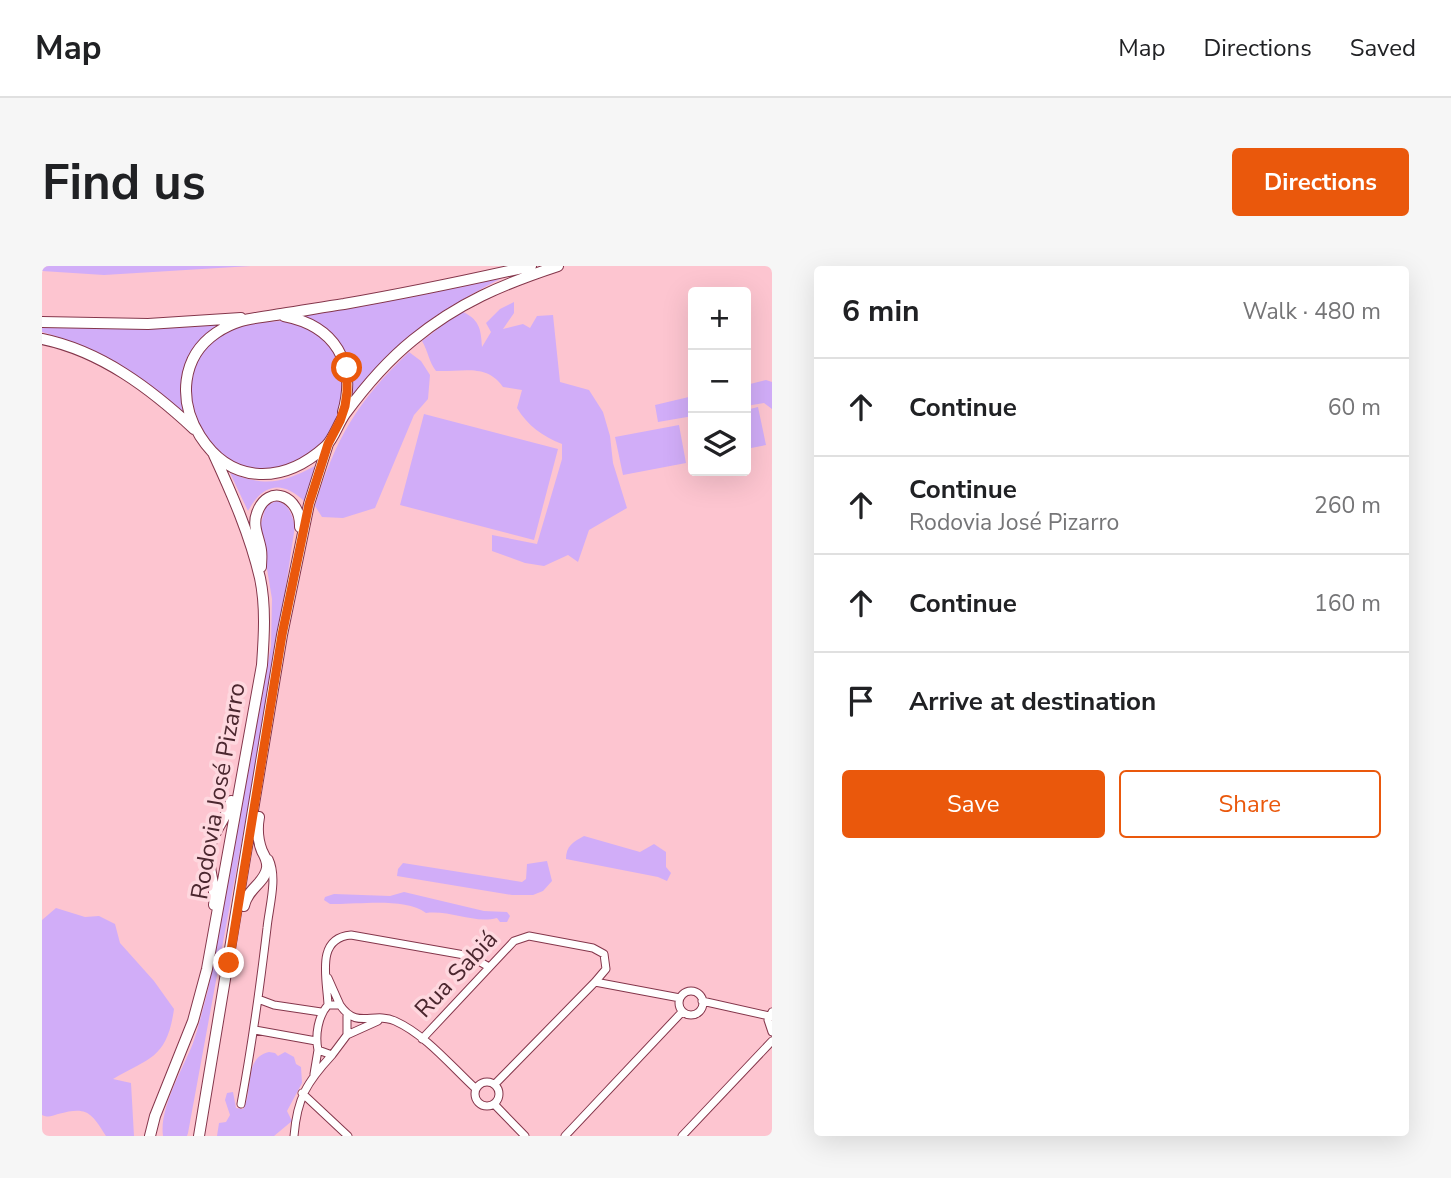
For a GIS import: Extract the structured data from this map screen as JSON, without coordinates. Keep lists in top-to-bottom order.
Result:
{
  "streets": {
    "main road": ["Rodovia José Pizarro"],
    "street": ["Rua Sabiá"]
  },
  "page": {
    "header": "Map",
    "nav": ["Map", "Directions", "Saved"],
    "buttons": [
      "Directions",
      ["Save", "Share"]
    ],
    "title": "Find us",
    "heading": ["6 min", "Walk · 480 m"],
    "map_buttons": ["+", "−"],
    "list": [
      ["Continue", "60 m"],
      ["Continue", "Rodovia José Pizarro", "260 m"],
      ["Continue", "160 m"],
      "Arrive at destination"
    ]
  }
}
